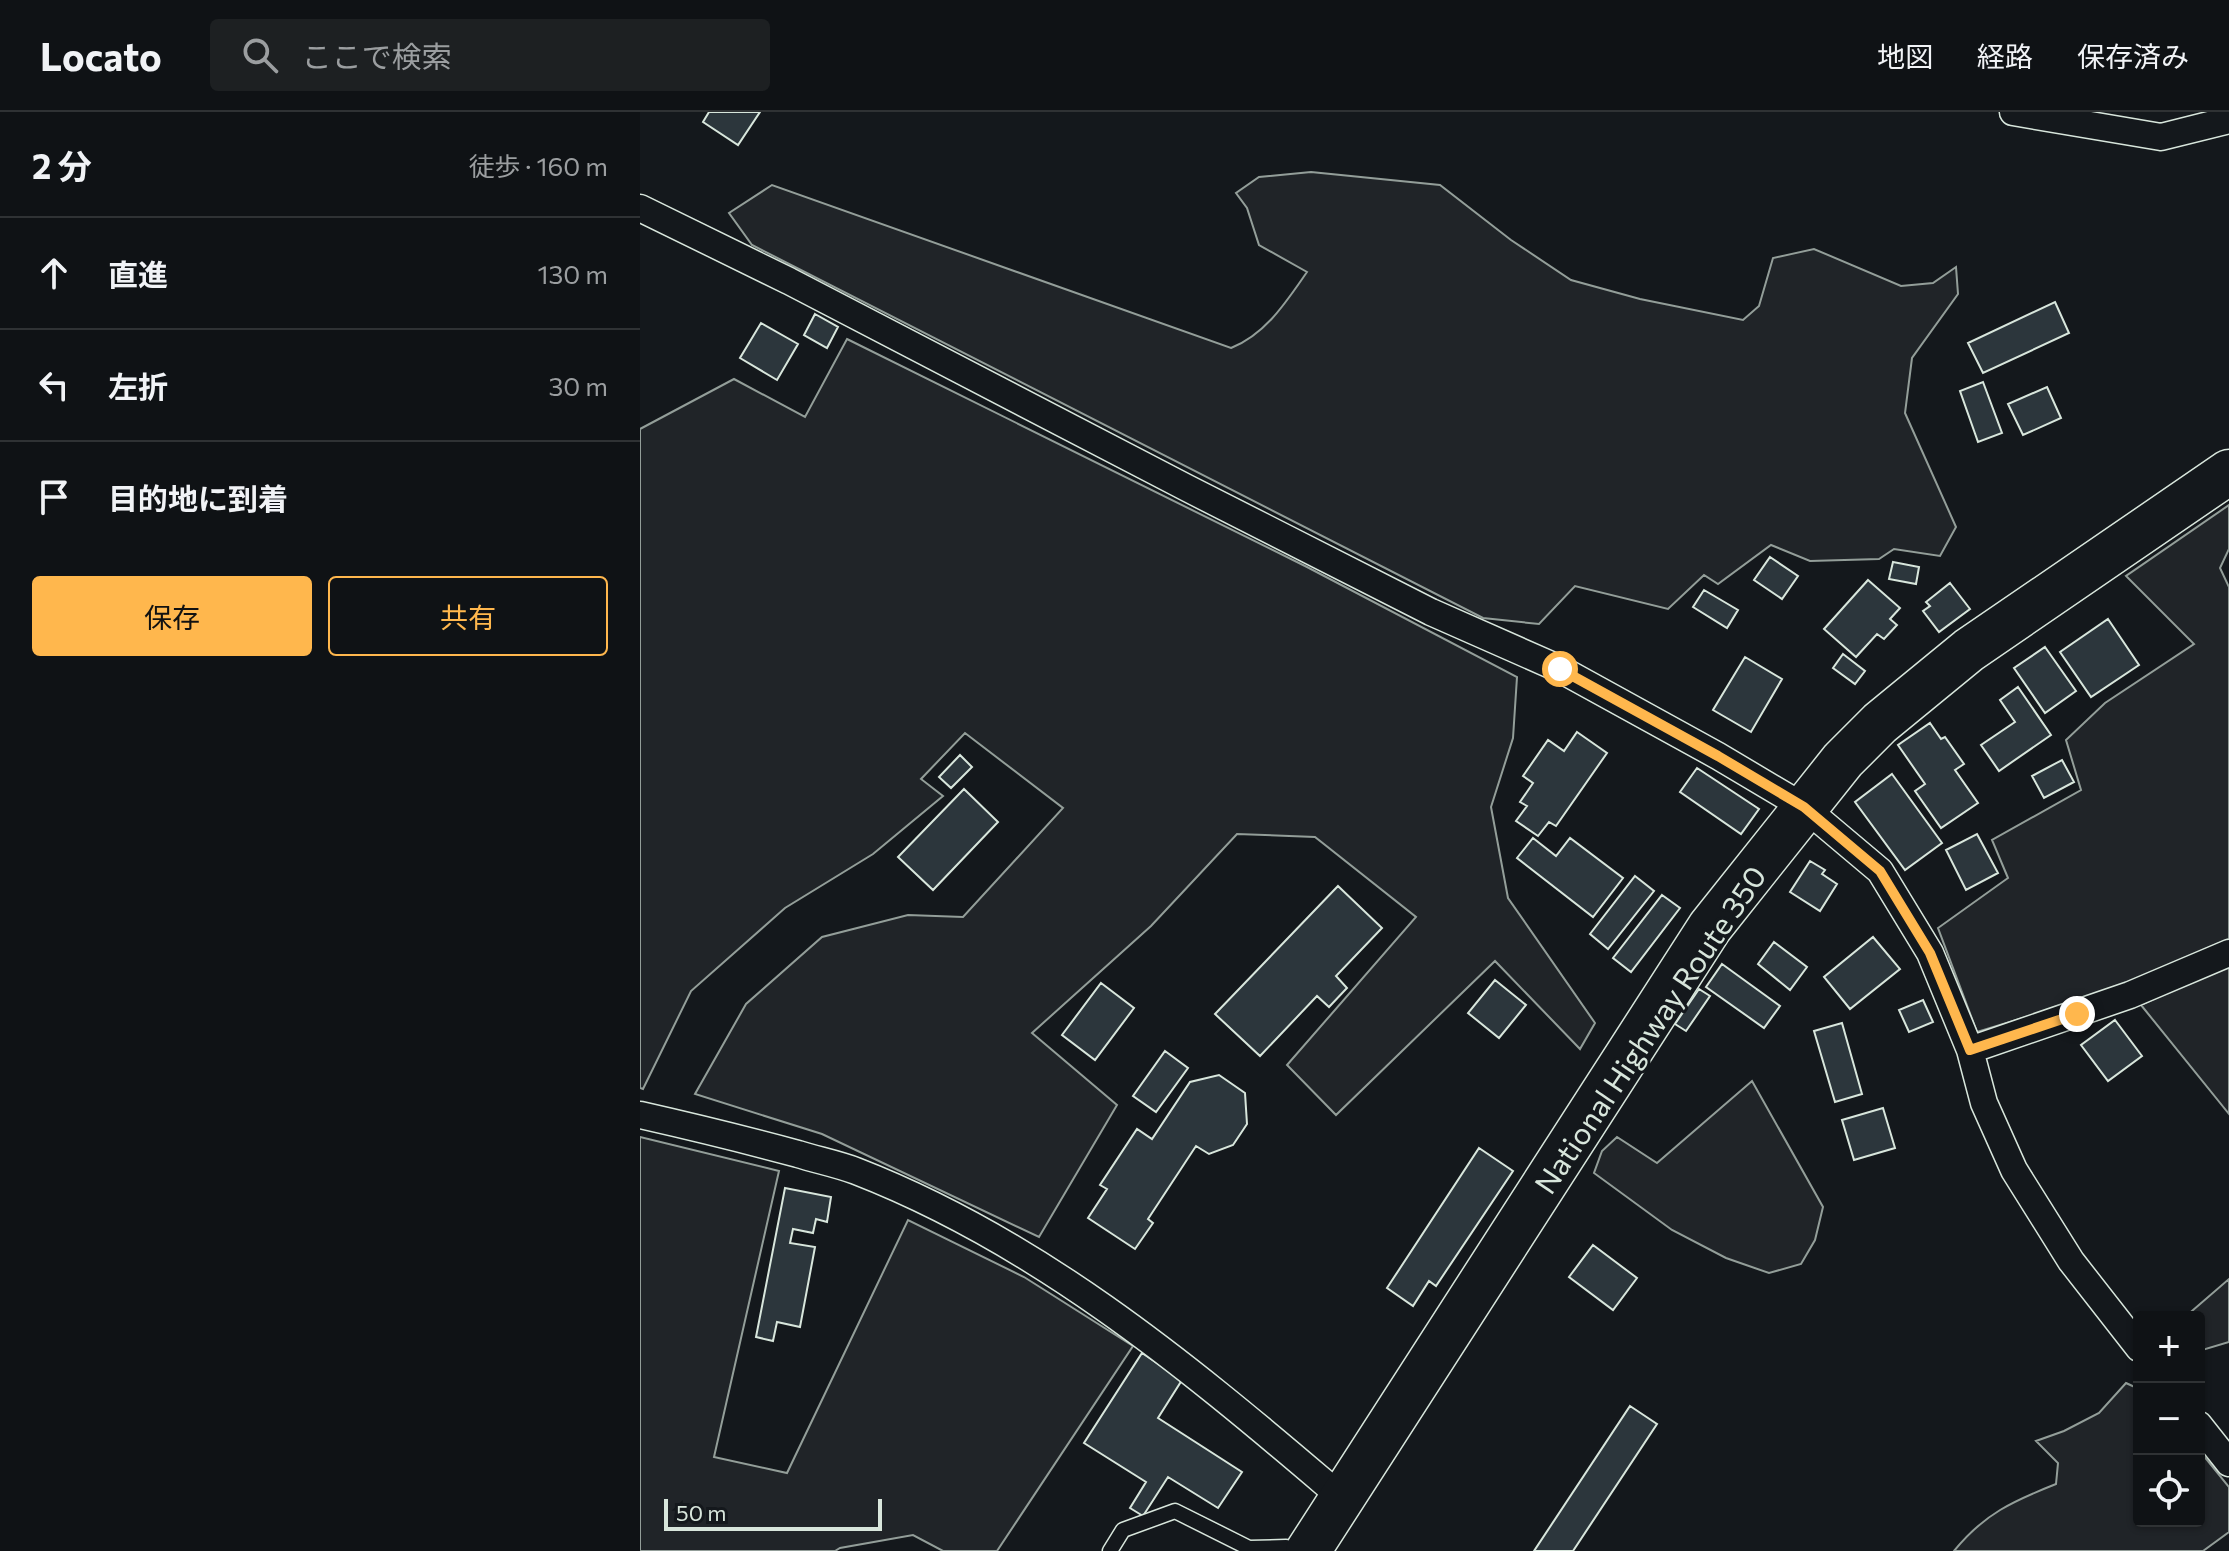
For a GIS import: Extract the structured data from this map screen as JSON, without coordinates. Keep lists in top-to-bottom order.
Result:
{
  "streets": {
    "highway": ["National Highway Route 350"]
  },
  "scale_bar": "50 m",
  "page": {
    "header": "Locato",
    "search": "ここで検索",
    "nav": ["地図", "経路", "保存済み"],
    "heading": ["2 分", "徒歩 · 160 m"],
    "list": [
      ["直進", "130 m"],
      ["左折", "30 m"],
      "目的地に到着"
    ],
    "buttons": ["保存", "共有"],
    "map_buttons": ["+", "−"],
    "scale": "50 m"
  }
}
